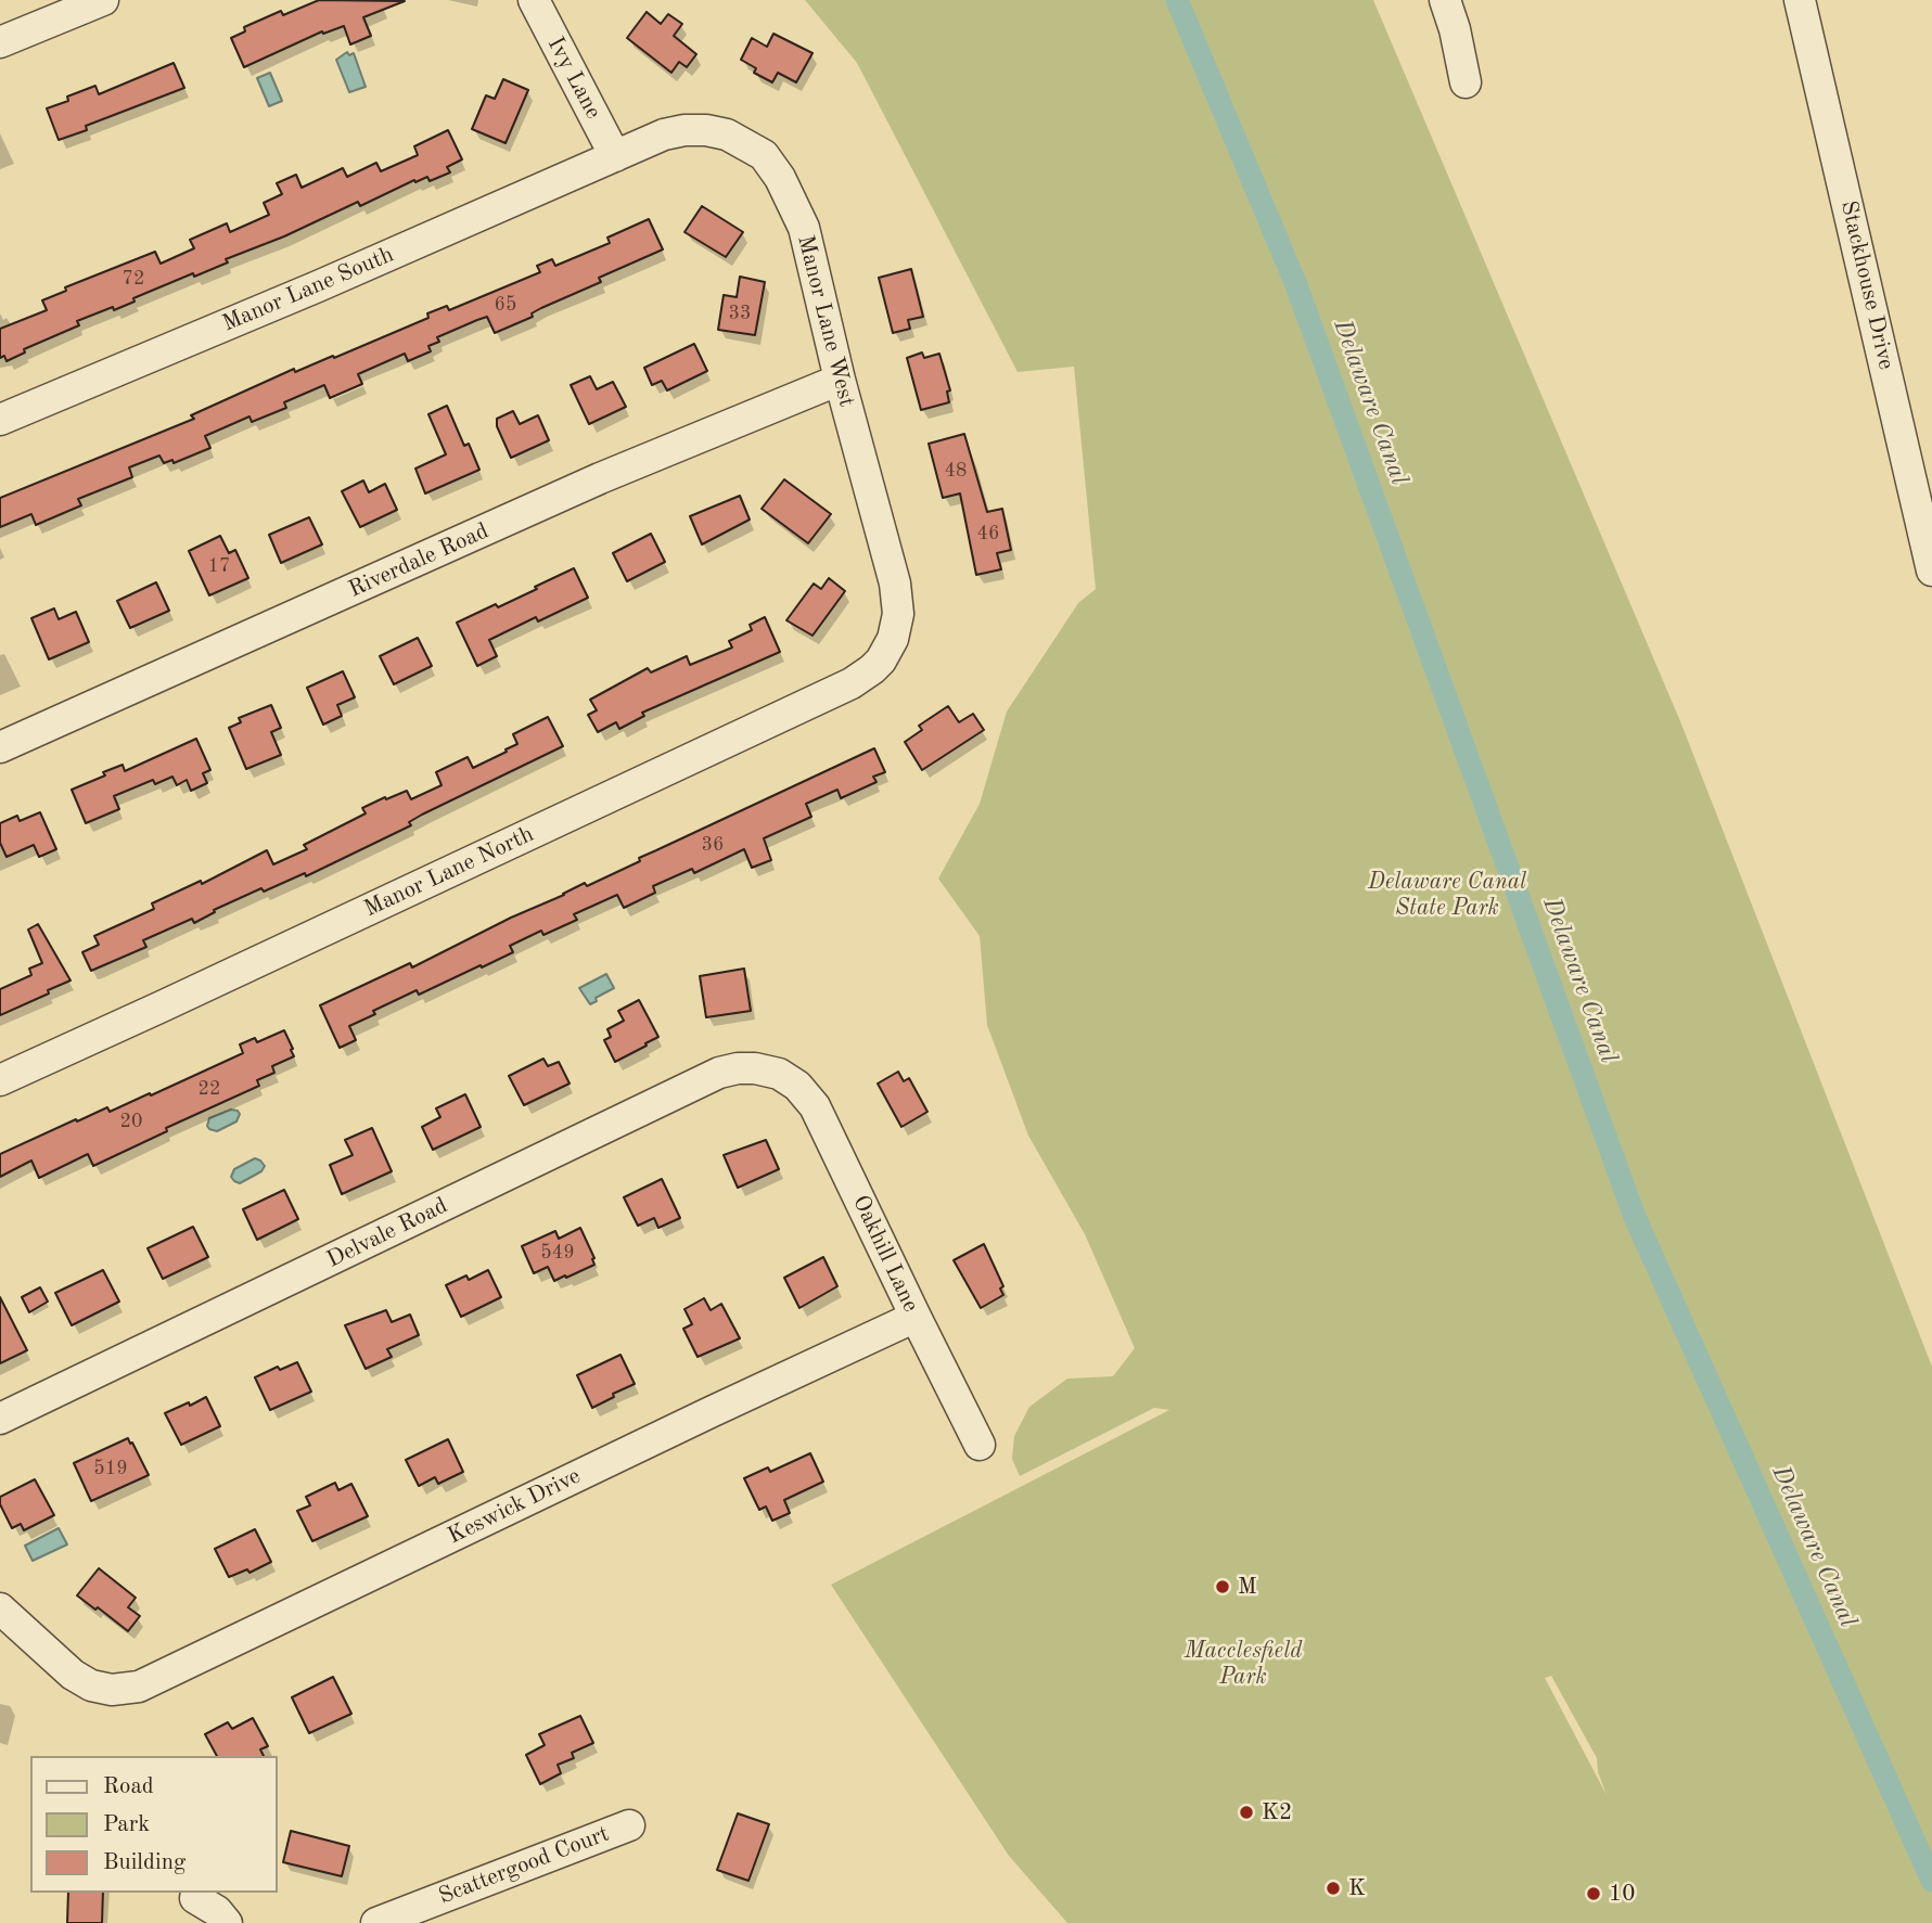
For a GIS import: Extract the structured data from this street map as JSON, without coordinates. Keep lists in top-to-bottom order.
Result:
{
  "streets": {
    "street": [
      "Ivy Lane",
      "Stackhouse Drive",
      "Manor Lane South",
      "Manor Lane West",
      "Riverdale Road",
      "Manor Lane North",
      "Delvale Road",
      "Oakhill Lane",
      "Keswick Drive",
      "Scattergood Court"
    ]
  },
  "crossings": [
    ["Ivy Lane", "Manor Lane South"],
    ["Ivy Lane", "Manor Lane West"],
    ["Manor Lane South", "Manor Lane West"],
    ["Manor Lane West", "Riverdale Road"],
    ["Manor Lane West", "Manor Lane North"],
    ["Delvale Road", "Oakhill Lane"],
    ["Oakhill Lane", "Keswick Drive"]
  ],
  "water": ["Delaware Canal"],
  "parks": ["Delaware Canal State Park", "Macclesfield Park"],
  "places": [
    "M",
    "K2",
    "K",
    "10"
  ],
  "house_numbers": [
    "72",
    "65",
    "33",
    "48",
    "46",
    "17",
    "36",
    "22",
    "20",
    "549",
    "519"
  ],
  "legend": ["Road", "Park", "Building"]
}
